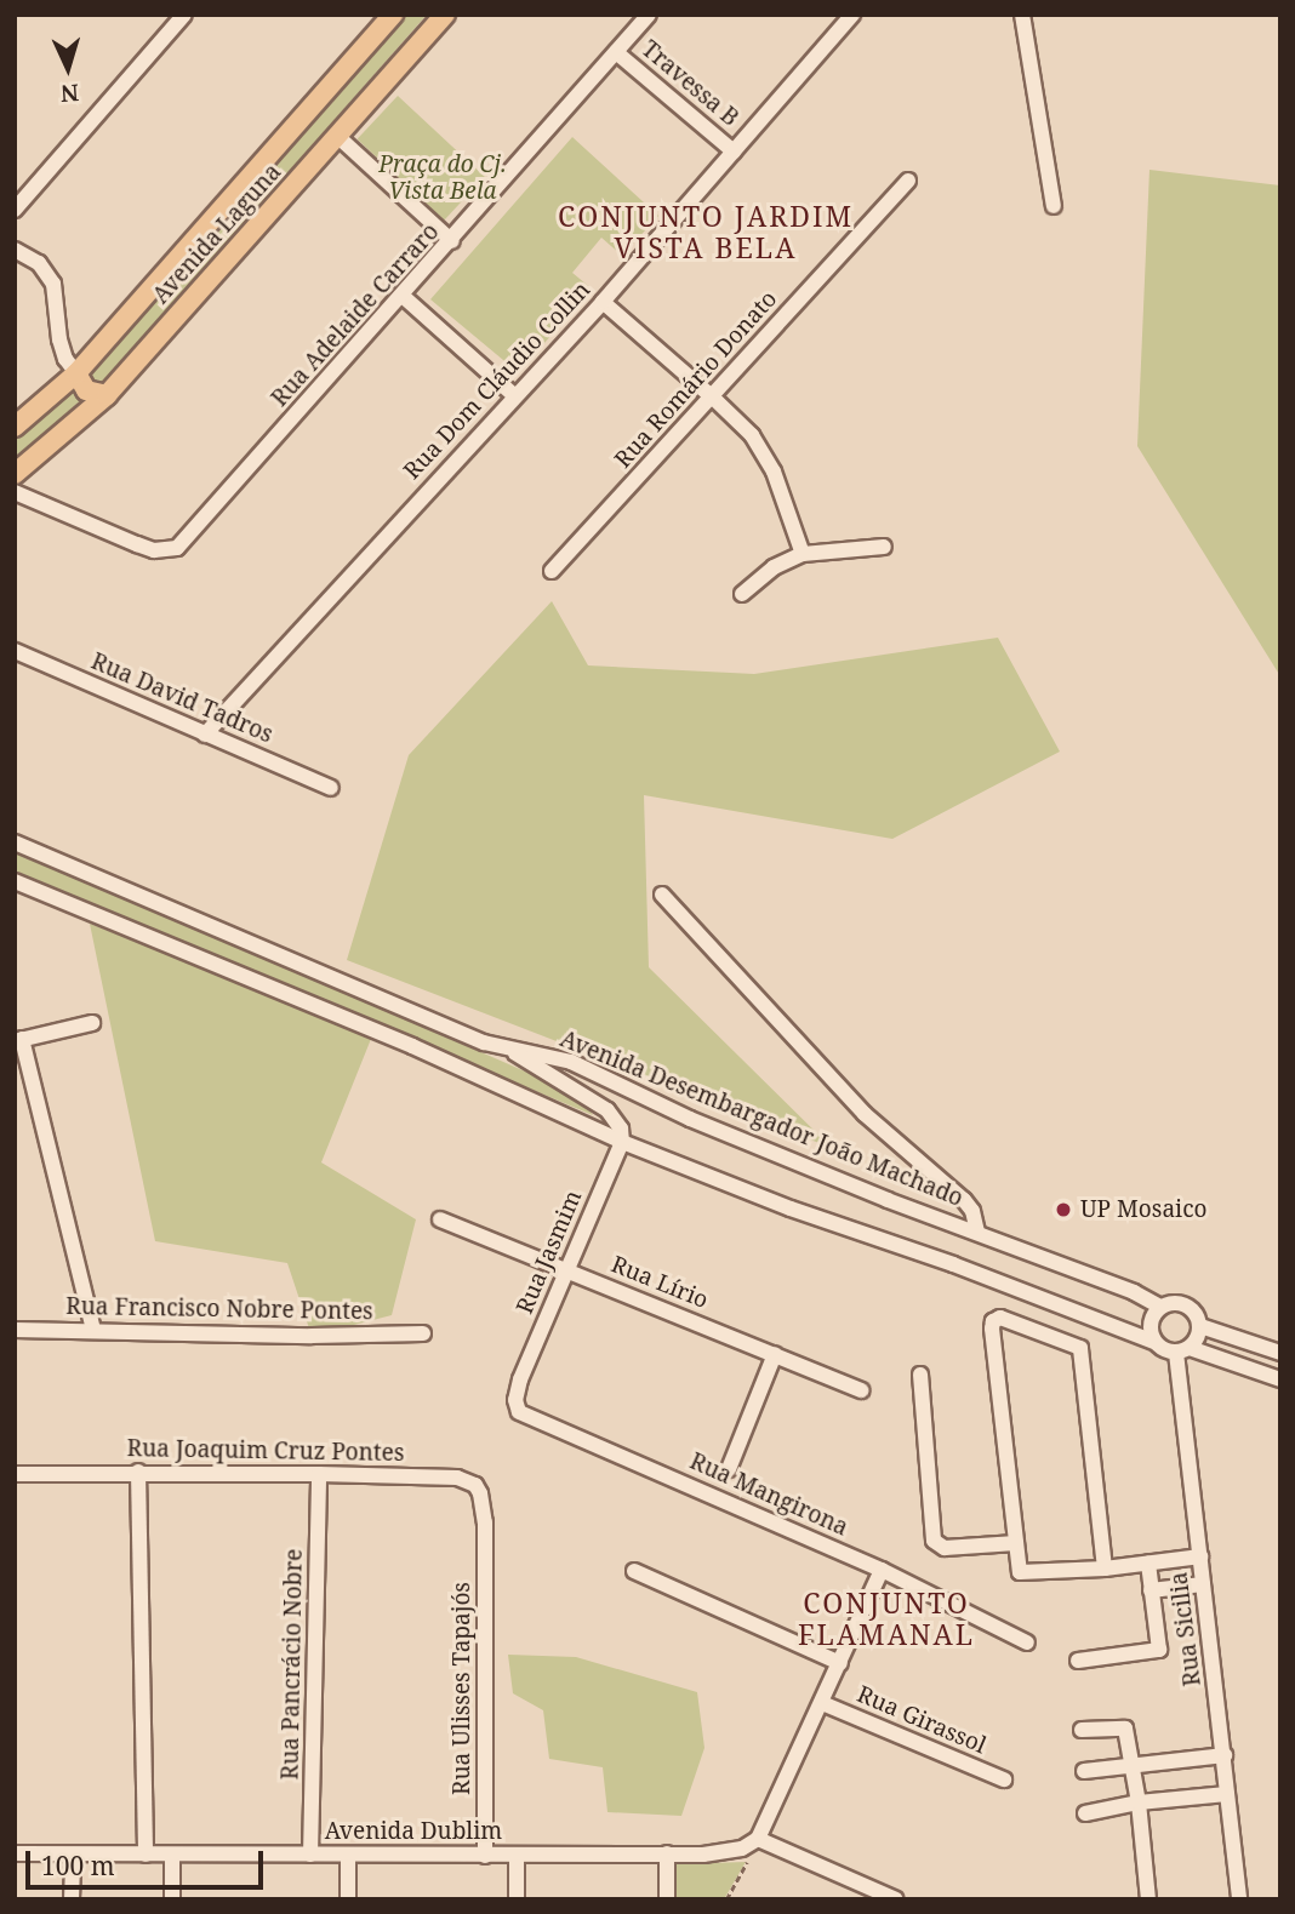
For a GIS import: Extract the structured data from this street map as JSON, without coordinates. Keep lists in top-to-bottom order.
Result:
{
  "streets": {
    "main road": ["Avenida Laguna"],
    "street": [
      "Travessa B",
      "Rua Adelaide Carraro",
      "Rua Romário Donato",
      "Rua Dom Cláudio Collin",
      "Rua David Tadros",
      "Avenida Desembargador João Machado",
      "Rua Jasmim",
      "Rua Lírio",
      "Rua Francisco Nobre Pontes",
      "Rua Joaquim Cruz Pontes",
      "Rua Mangirona",
      "Rua Sicilia",
      "Rua Pancrácio Nobre",
      "Rua Ulisses Tapajós",
      "Rua Girassol",
      "Avenida Dublim"
    ]
  },
  "crossings": [
    ["Travessa B", "Rua Adelaide Carraro"],
    ["Travessa B", "Rua Dom Cláudio Collin"],
    ["Rua Dom Cláudio Collin", "Rua David Tadros"],
    ["Avenida Desembargador João Machado", "Rua Sicilia"],
    ["Rua Jasmim", "Rua Lírio"],
    ["Rua Jasmim", "Rua Mangirona"],
    ["Rua Joaquim Cruz Pontes", "Rua Pancrácio Nobre"],
    ["Rua Joaquim Cruz Pontes", "Rua Ulisses Tapajós"],
    ["Rua Pancrácio Nobre", "Avenida Dublim"],
    ["Rua Ulisses Tapajós", "Avenida Dublim"]
  ],
  "districts": ["CONJUNTO JARDIM VISTA BELA", "CONJUNTO FLAMANAL"],
  "parks": ["Praça do Cj. Vista Bela"],
  "places": ["UP Mosaico"],
  "scale_bar": "100 m",
  "north": "bottom"
}
